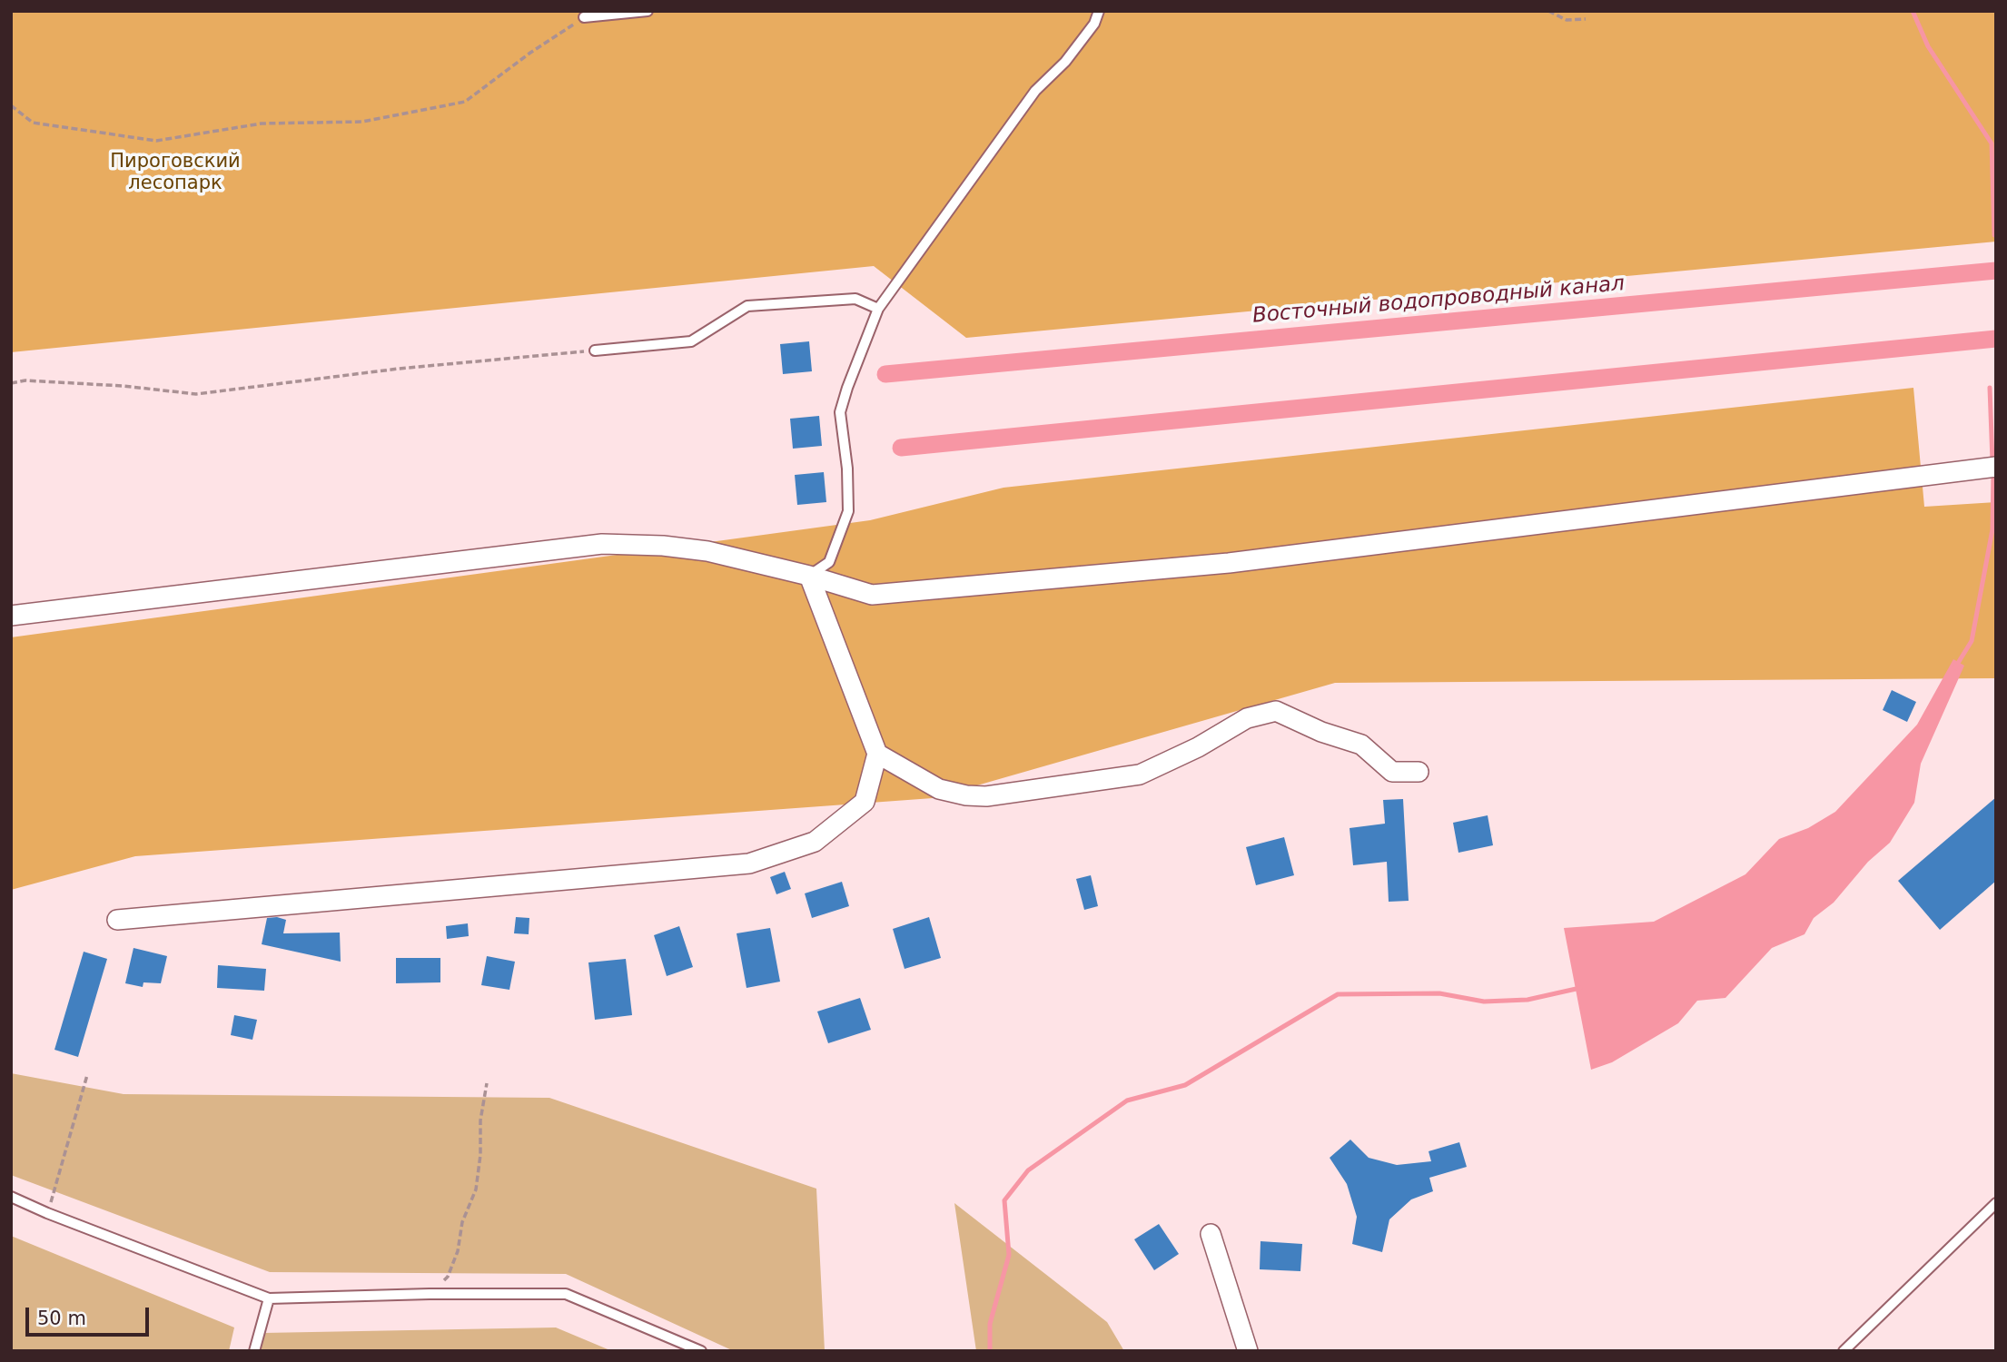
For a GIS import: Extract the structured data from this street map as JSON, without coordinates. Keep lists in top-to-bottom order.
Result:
{
  "water": ["Восточный водопроводный канал"],
  "parks": ["Пироговский лесопарк"],
  "scale_bar": "50 m"
}
